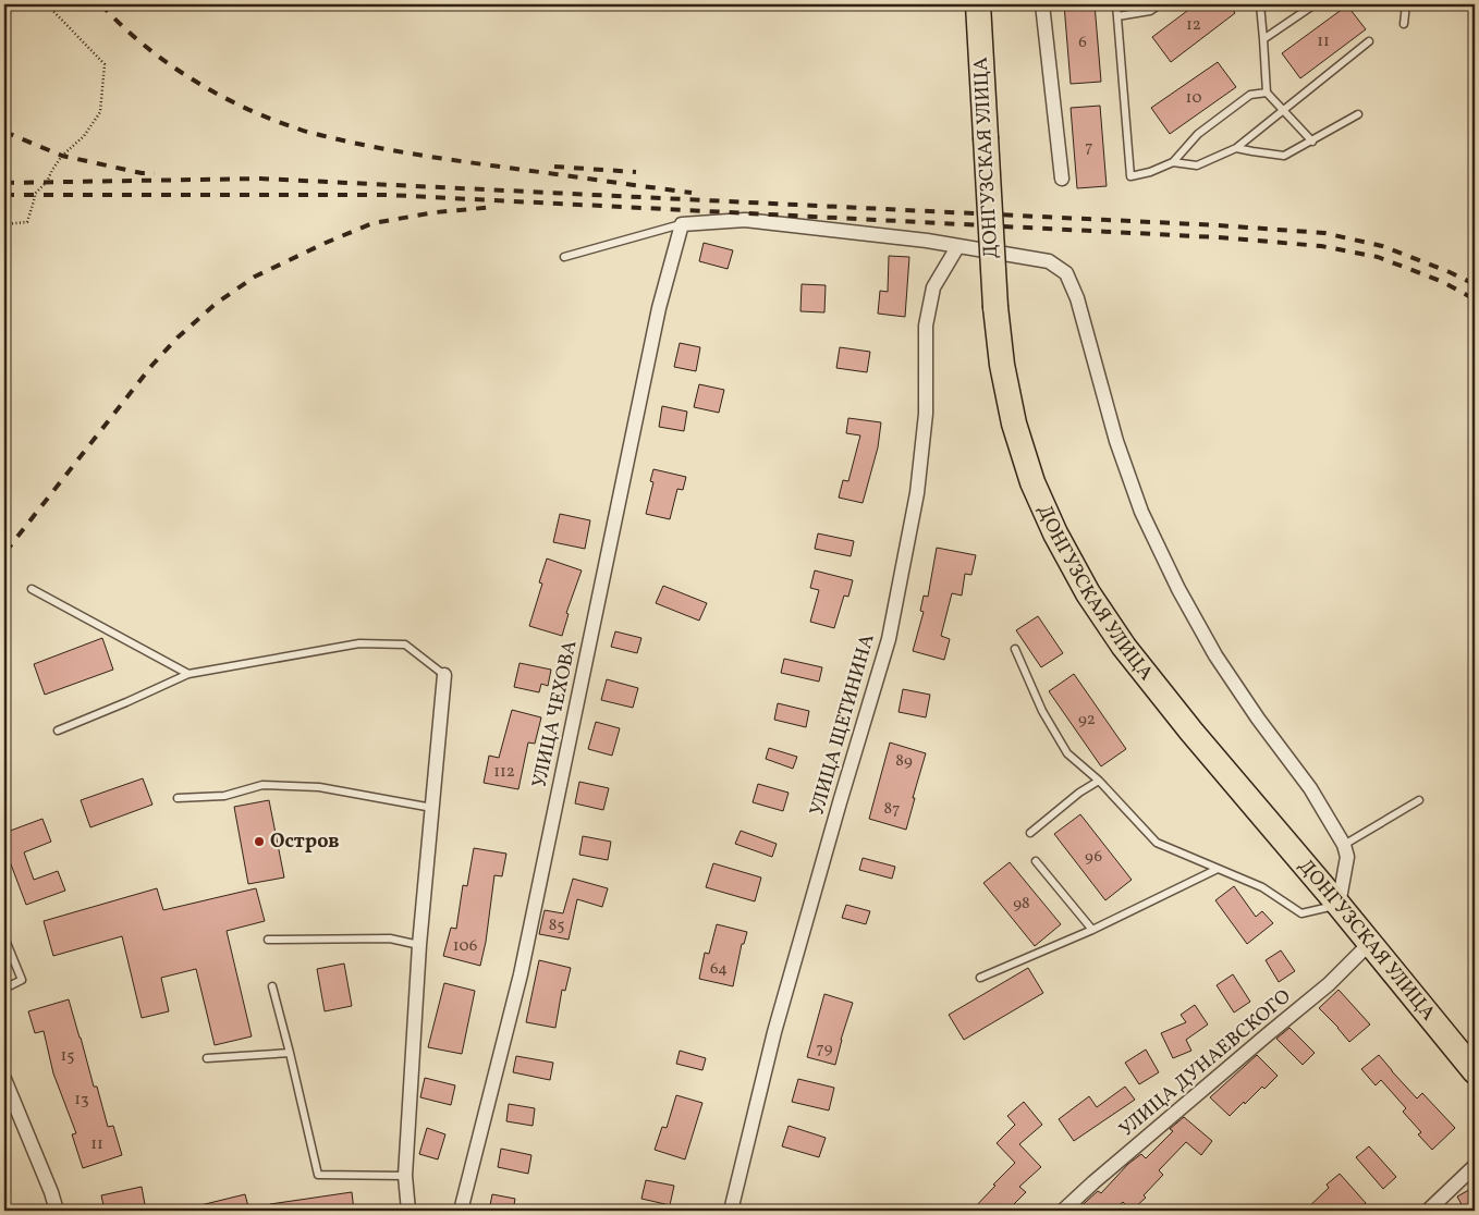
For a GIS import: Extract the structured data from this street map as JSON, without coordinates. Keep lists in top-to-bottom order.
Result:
{
  "streets": {
    "highway": ["ДОНГУЗСКАЯ УЛИЦА"],
    "street": ["УЛИЦА ЧЕХОВА", "УЛИЦА ЩЕТИНИНА", "УЛИЦА ДУНАЕВСКОГО"]
  },
  "crossings": [
    ["ДОНГУЗСКАЯ УЛИЦА", "УЛИЦА ДУНАЕВСКОГО"]
  ],
  "places": ["Остров"],
  "house_numbers": [
    "12",
    "11",
    "6",
    "10",
    "7",
    "92",
    "89",
    "112",
    "87",
    "96",
    "98",
    "85",
    "106",
    "64",
    "79",
    "15",
    "13",
    "11"
  ]
}
